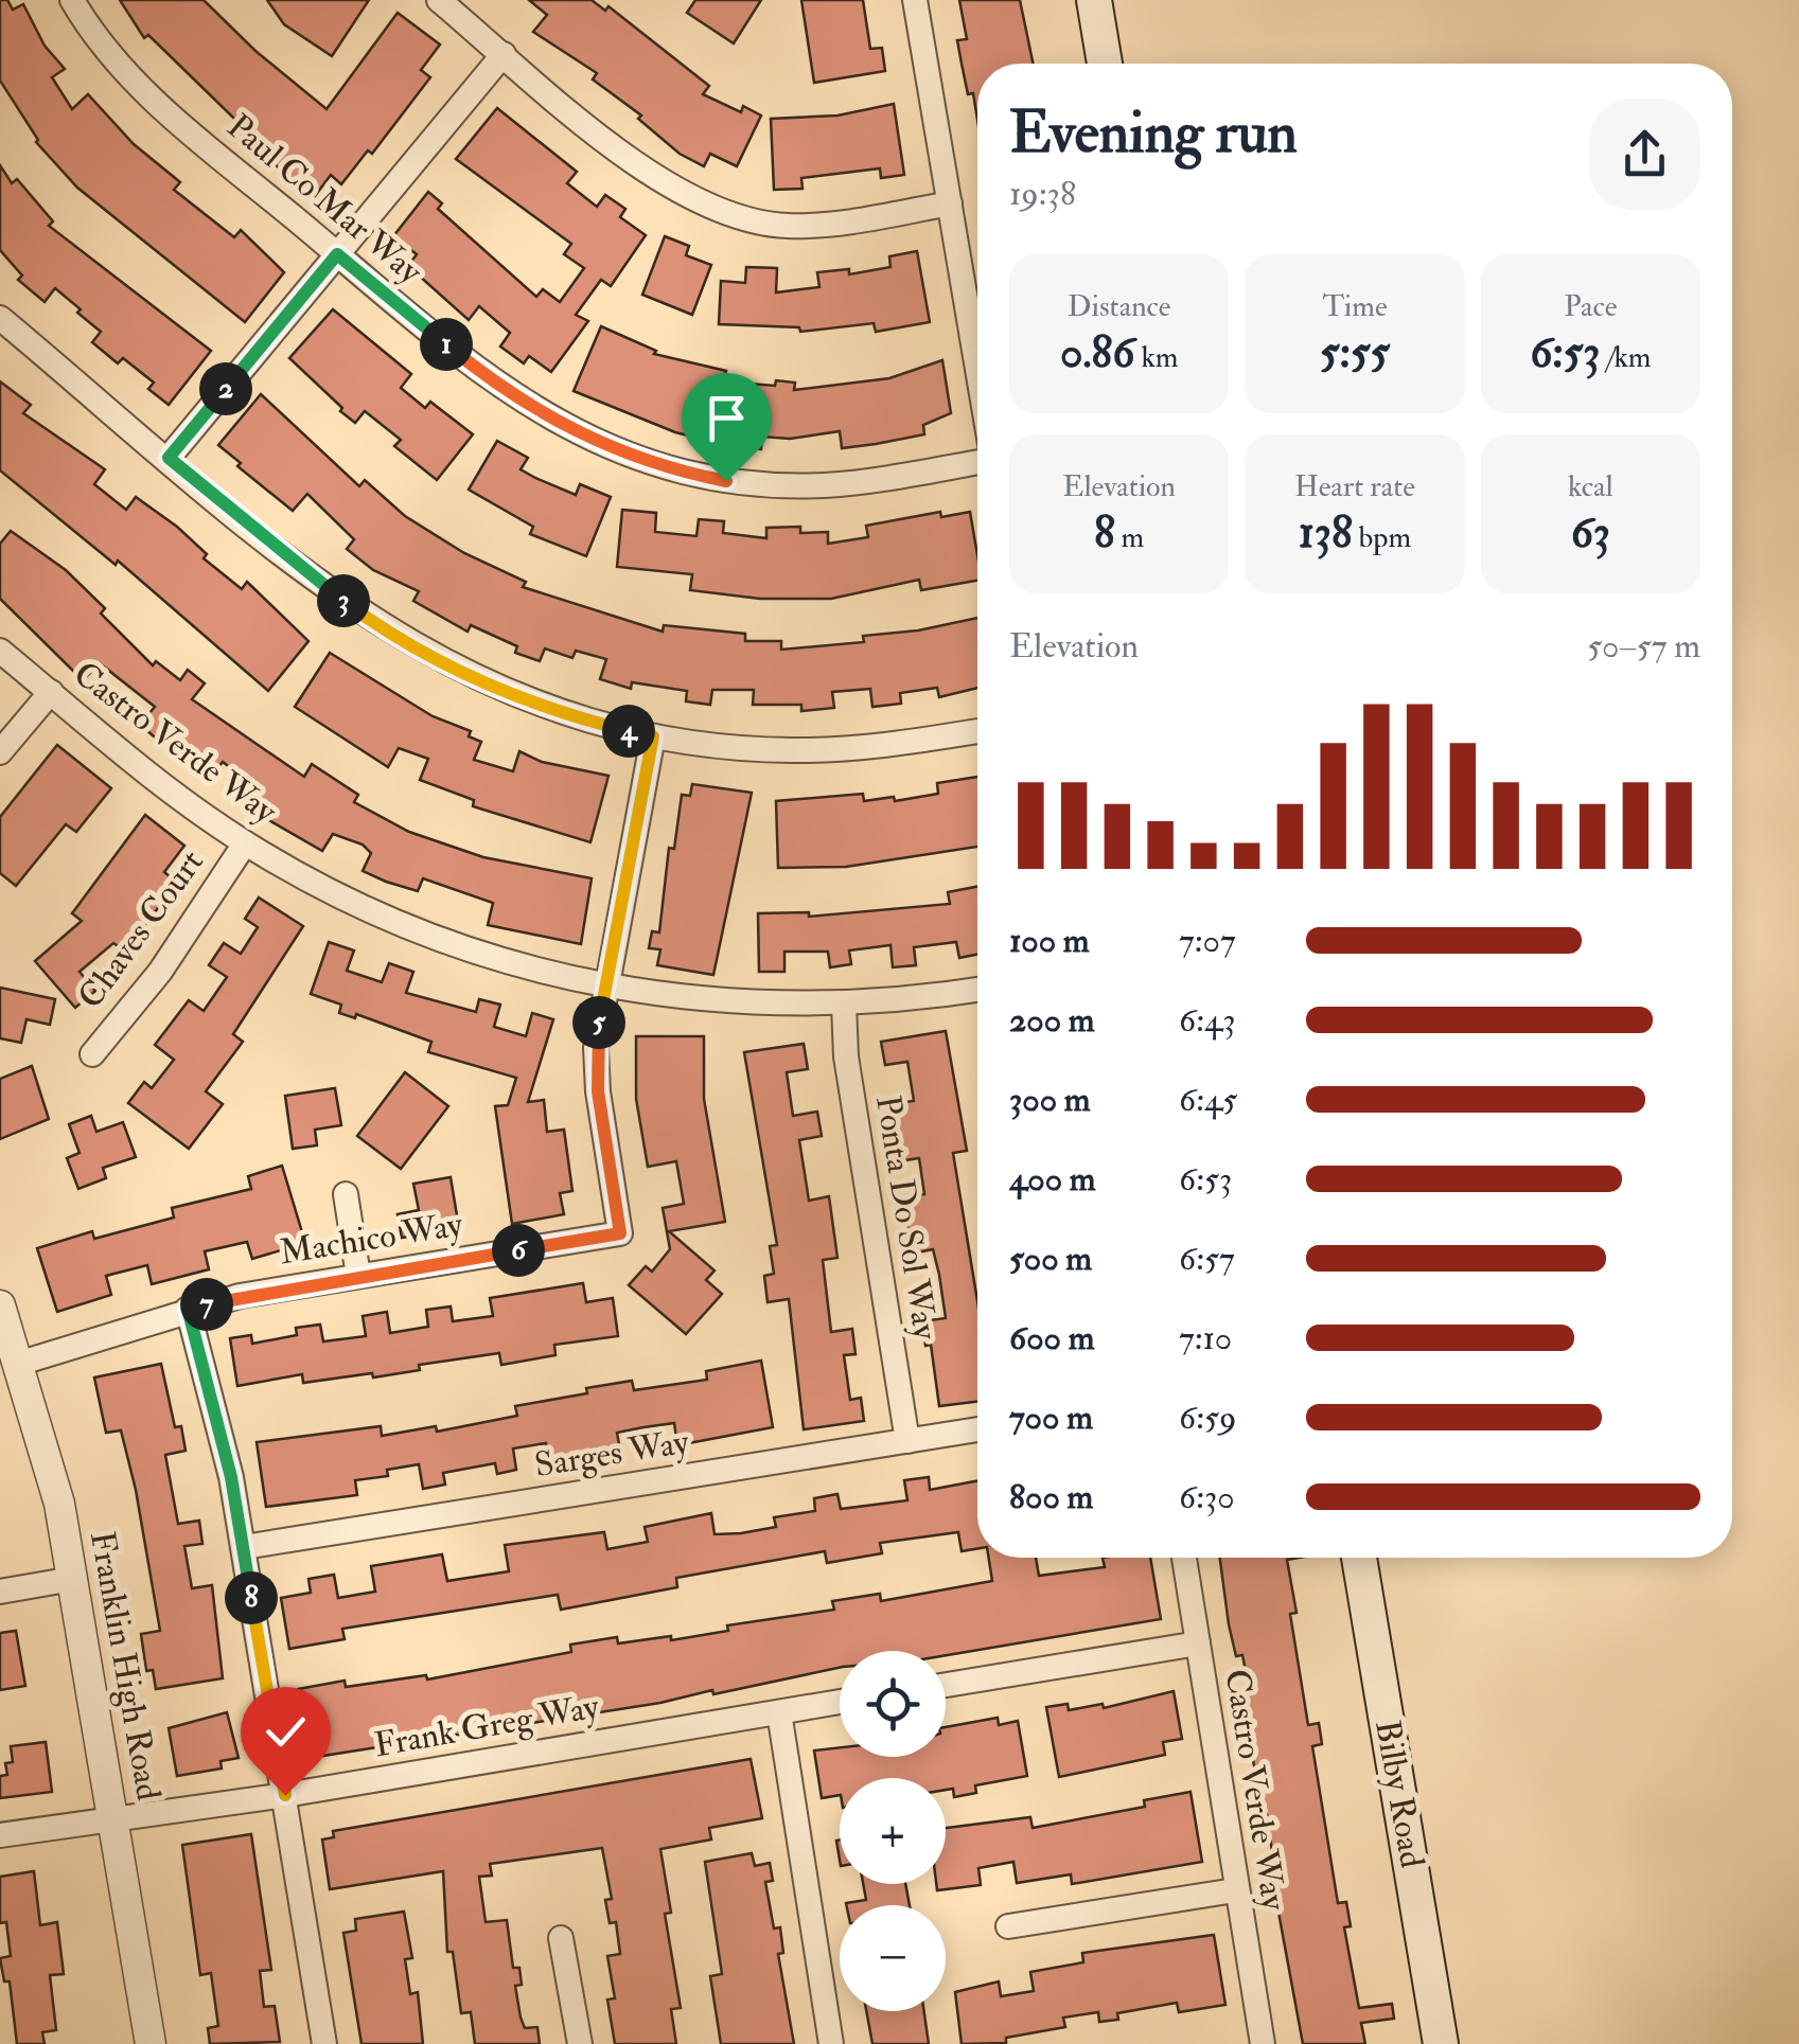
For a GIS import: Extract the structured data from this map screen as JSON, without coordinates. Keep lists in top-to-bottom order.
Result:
{
  "streets": {
    "main road": ["Bilby Road"],
    "street": [
      "Paul Co Mar Way",
      "Castro Verde Way",
      "Chaves Court",
      "Ponta Do Sol Way",
      "Machico Way",
      "Sarges Way",
      "Franklin High Road",
      "Frank Greg Way"
    ]
  },
  "crossings": [
    ["Castro Verde Way", "Chaves Court"],
    ["Castro Verde Way", "Ponta Do Sol Way"],
    ["Castro Verde Way", "Machico Way"],
    ["Ponta Do Sol Way", "Sarges Way"],
    ["Machico Way", "Franklin High Road"],
    ["Franklin High Road", "Frank Greg Way"]
  ],
  "page": {
    "heading": ["Evening run", "19:38"],
    "stats": [
      ["Distance", "0.86 km"],
      ["Time", "5:55"],
      ["Pace", "6:53 /km"],
      ["Elevation", "8 m"],
      ["Heart rate", "138 bpm"],
      ["kcal", "63"]
    ],
    "pins": [
      "1",
      "2",
      "3",
      "4",
      "5",
      "6",
      "7",
      "8"
    ],
    "chart": ["Elevation", "50–57 m"],
    "list": [
      {
        "name": "100 m",
        "note": "7:07"
      },
      {
        "name": "200 m",
        "note": "6:43"
      },
      {
        "name": "300 m",
        "note": "6:45"
      },
      {
        "name": "400 m",
        "note": "6:53"
      },
      {
        "name": "500 m",
        "note": "6:57"
      },
      {
        "name": "600 m",
        "note": "7:10"
      },
      {
        "name": "700 m",
        "note": "6:59"
      },
      {
        "name": "800 m",
        "note": "6:30"
      }
    ],
    "map_buttons": ["+", "−"]
  }
}
